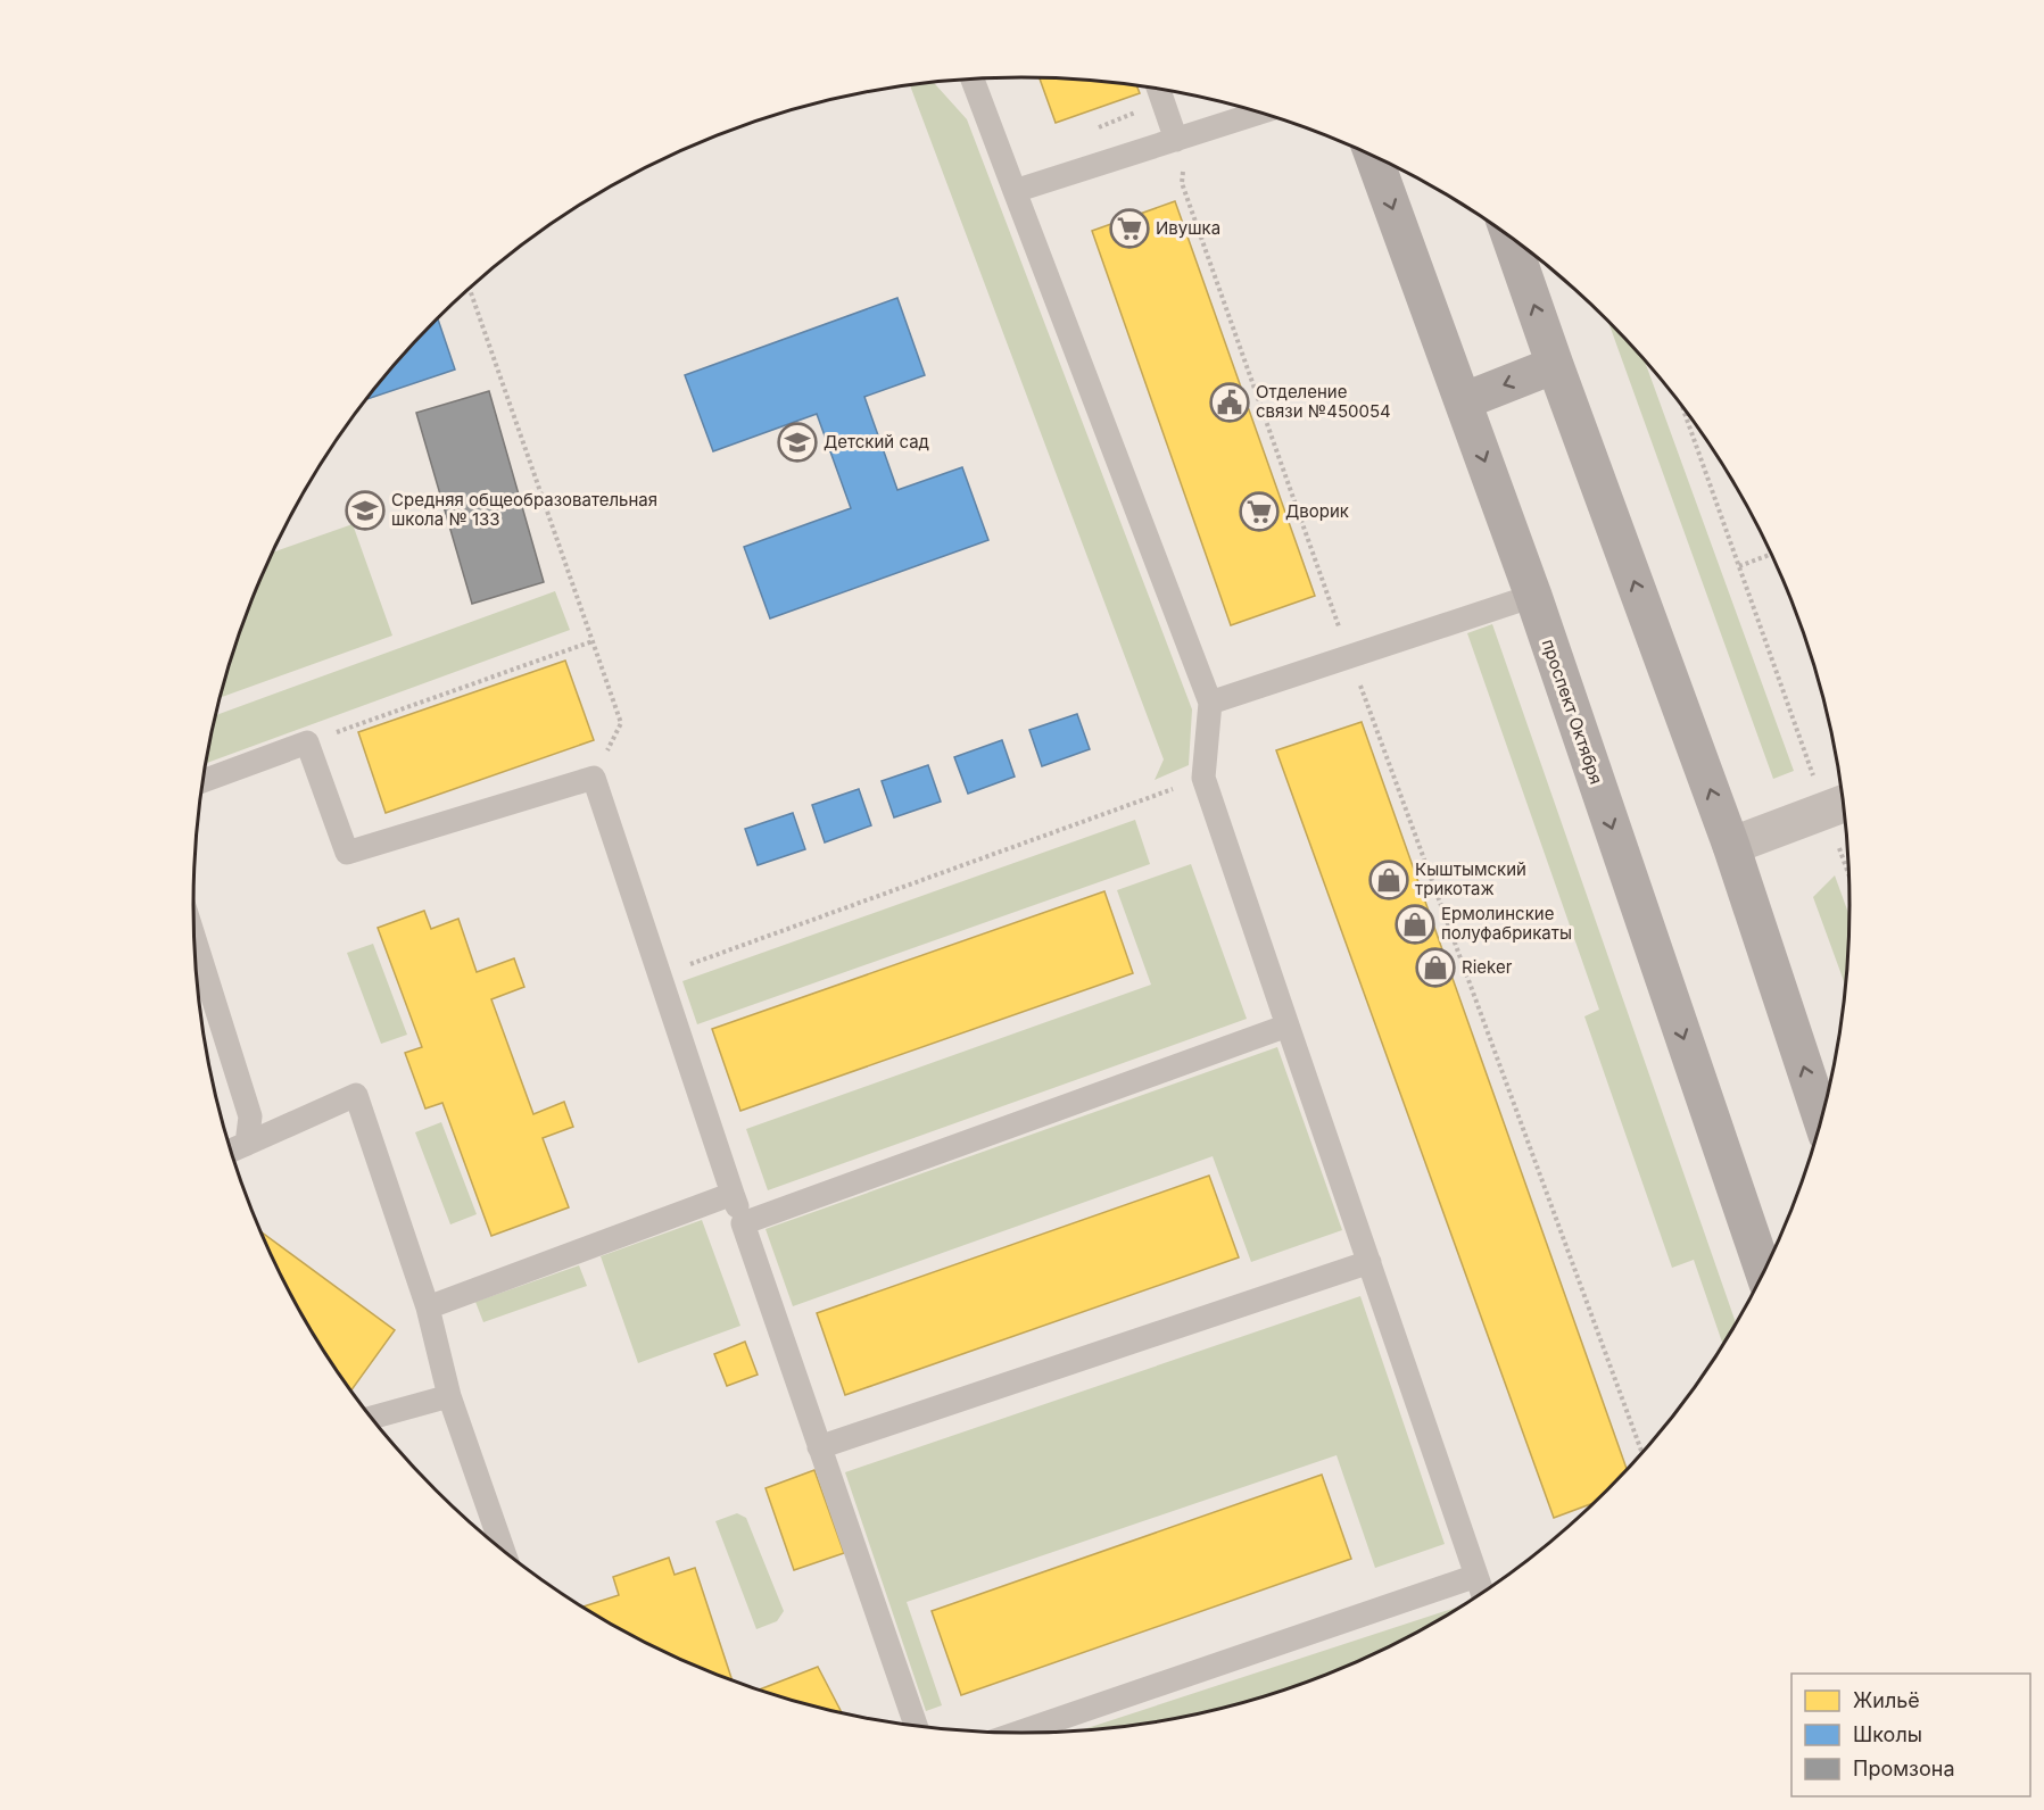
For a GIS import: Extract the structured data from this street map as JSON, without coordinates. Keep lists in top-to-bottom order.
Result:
{
  "streets": {
    "main road": ["проспект Октября"]
  },
  "places": {
    "supermarket": ["Ивушка", "Дворик"],
    "public building": ["Отделение связи №450054"],
    "school or university": ["Детский сад", "Средняя общеобразовательная школа № 133"],
    "shop": ["Кыштымский трикотаж", "Ермолинские полуфабрикаты", "Rieker"]
  },
  "legend": ["Жильё", "Школы", "Промзона"]
}
